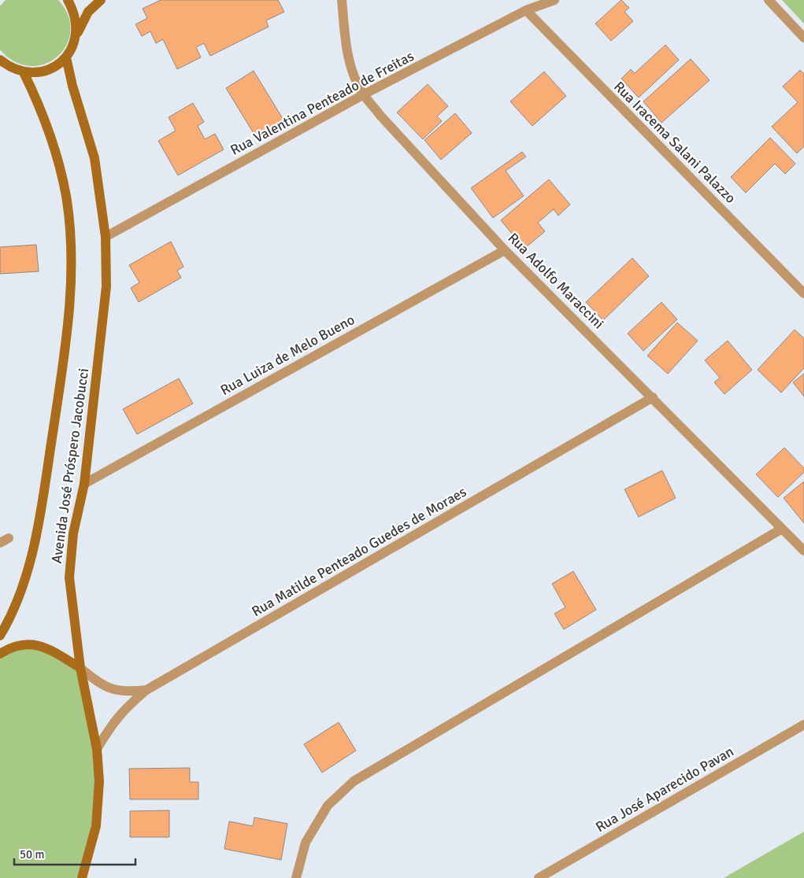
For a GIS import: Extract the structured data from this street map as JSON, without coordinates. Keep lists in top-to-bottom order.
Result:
{
  "streets": {
    "main road": ["Avenida José Próspero Jacobucci"],
    "street": [
      "Rua Valentina Penteado de Freitas",
      "Rua Iracema Salani Palazzo",
      "Rua Adolfo Maraccini",
      "Rua Luiza de Melo Bueno",
      "Rua Matilde Penteado Guedes de Moraes",
      "Rua José Aparecido Pavan"
    ]
  },
  "crossings": [
    ["Rua Valentina Penteado de Freitas", "Rua Iracema Salani Palazzo"],
    ["Rua Valentina Penteado de Freitas", "Rua Adolfo Maraccini"],
    ["Rua Valentina Penteado de Freitas", "Avenida José Próspero Jacobucci"],
    ["Rua Adolfo Maraccini", "Rua Luiza de Melo Bueno"],
    ["Rua Adolfo Maraccini", "Rua Matilde Penteado Guedes de Moraes"],
    ["Rua Luiza de Melo Bueno", "Avenida José Próspero Jacobucci"],
    ["Avenida José Próspero Jacobucci", "Rua Matilde Penteado Guedes de Moraes"]
  ],
  "scale_bar": "50 m"
}
